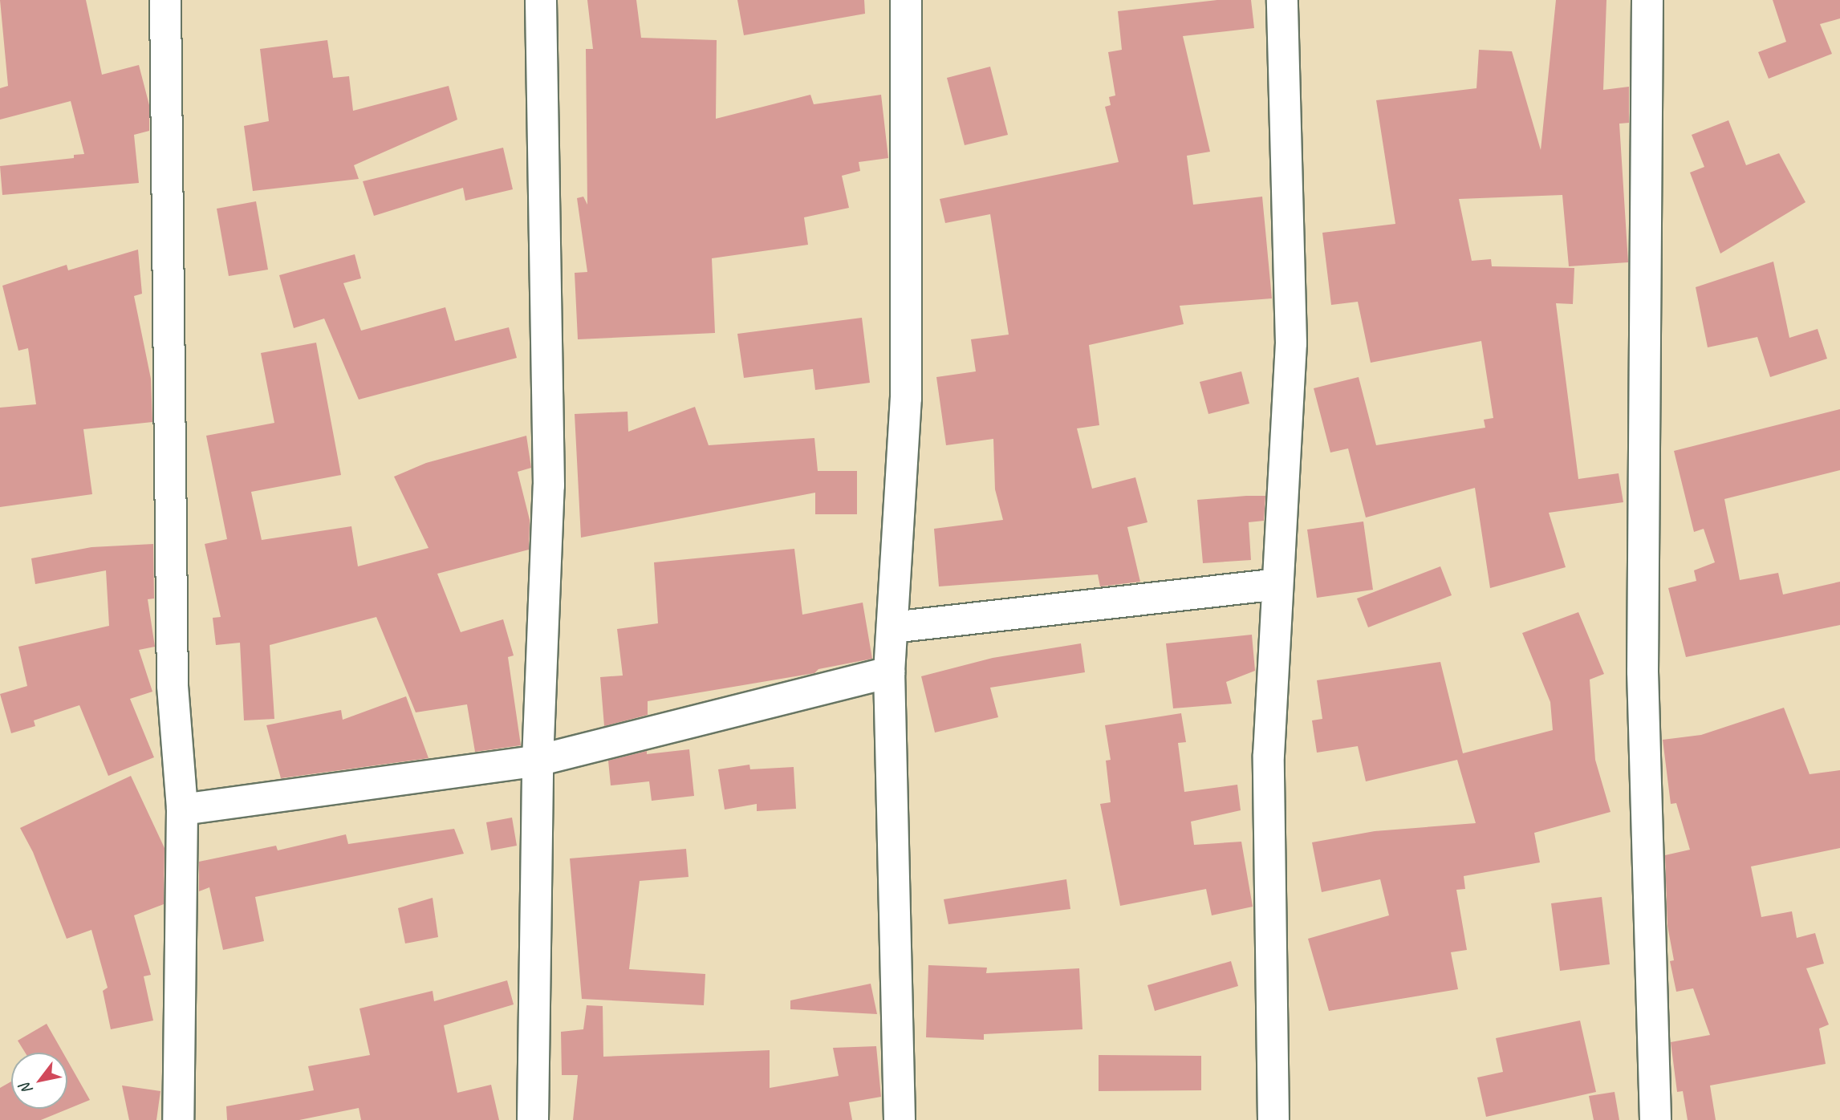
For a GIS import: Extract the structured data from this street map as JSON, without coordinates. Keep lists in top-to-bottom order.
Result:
{
  "north": "bottom left"
}
